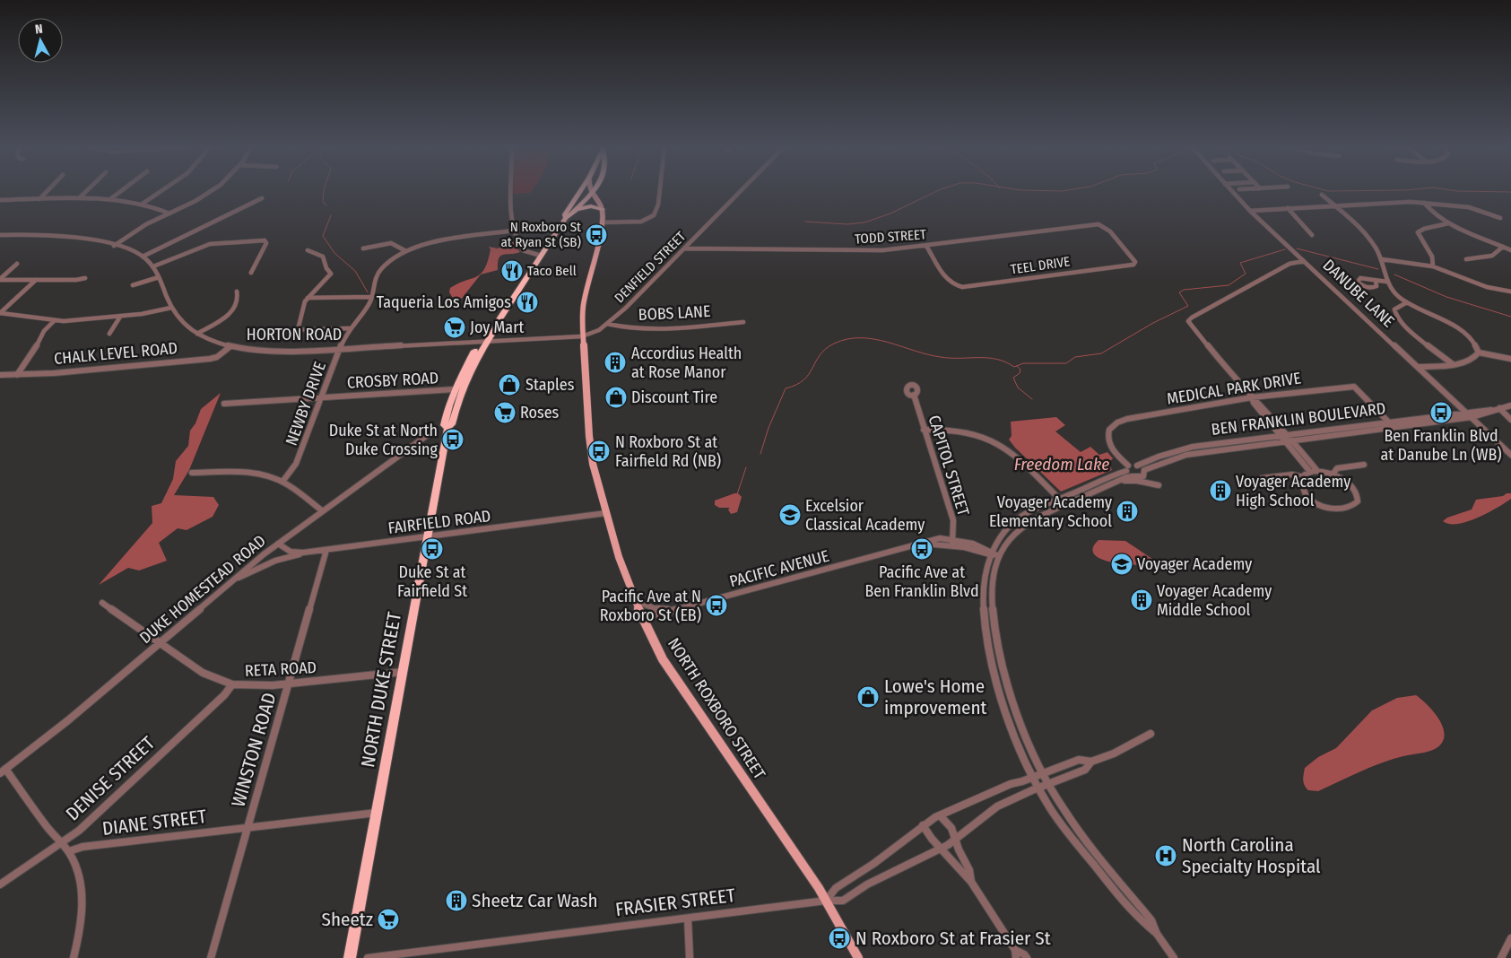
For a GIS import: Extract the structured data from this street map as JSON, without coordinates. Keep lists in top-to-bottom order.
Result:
{
  "streets": {
    "highway": ["NORTH DUKE STREET"],
    "main road": ["NORTH ROXBORO STREET"],
    "street": [
      "TODD STREET",
      "TEEL DRIVE",
      "DENFIELD STREET",
      "DANUBE LANE",
      "BOBS LANE",
      "HORTON ROAD",
      "CHALK LEVEL ROAD",
      "CROSBY ROAD",
      "MEDICAL PARK DRIVE",
      "NEWBY DRIVE",
      "BEN FRANKLIN BOULEVARD",
      "CAPITOL STREET",
      "FAIRFIELD ROAD",
      "PACIFIC AVENUE",
      "DUKE HOMESTEAD ROAD",
      "RETA ROAD",
      "WINSTON ROAD",
      "DENISE STREET",
      "DIANE STREET",
      "FRASIER STREET"
    ]
  },
  "crossings": [
    ["TODD STREET", "TEEL DRIVE"],
    ["TODD STREET", "DENFIELD STREET"],
    ["DENFIELD STREET", "BOBS LANE"],
    ["DENFIELD STREET", "HORTON ROAD"],
    ["DENFIELD STREET", "NORTH ROXBORO STREET"],
    ["DANUBE LANE", "BEN FRANKLIN BOULEVARD"],
    ["HORTON ROAD", "CHALK LEVEL ROAD"],
    ["HORTON ROAD", "NEWBY DRIVE"],
    ["HORTON ROAD", "NORTH DUKE STREET"],
    ["HORTON ROAD", "NORTH ROXBORO STREET"],
    ["CROSBY ROAD", "NEWBY DRIVE"],
    ["CROSBY ROAD", "NORTH DUKE STREET"],
    ["MEDICAL PARK DRIVE", "BEN FRANKLIN BOULEVARD"],
    ["CAPITOL STREET", "PACIFIC AVENUE"],
    ["FAIRFIELD ROAD", "DUKE HOMESTEAD ROAD"],
    ["FAIRFIELD ROAD", "NORTH DUKE STREET"],
    ["FAIRFIELD ROAD", "NORTH ROXBORO STREET"],
    ["FAIRFIELD ROAD", "WINSTON ROAD"],
    ["PACIFIC AVENUE", "NORTH ROXBORO STREET"],
    ["DUKE HOMESTEAD ROAD", "RETA ROAD"],
    ["RETA ROAD", "NORTH DUKE STREET"],
    ["RETA ROAD", "WINSTON ROAD"],
    ["RETA ROAD", "DENISE STREET"],
    ["NORTH DUKE STREET", "DIANE STREET"],
    ["NORTH ROXBORO STREET", "FRASIER STREET"],
    ["WINSTON ROAD", "DIANE STREET"]
  ],
  "water": ["Freedom Lake"],
  "places": {
    "bus stop": [
      "N Roxboro St at Ryan St (SB)",
      "Ben Franklin Blvd at Danube Ln (WB)",
      "Duke St at North Duke Crossing",
      "N Roxboro St at Fairfield Rd (NB)",
      "Duke St at Fairfield St",
      "Pacific Ave at Ben Franklin Blvd",
      "Pacific Ave at N Roxboro St (EB)",
      "N Roxboro St at Frasier St"
    ],
    "restaurant": ["Taco Bell", "Taqueria Los Amigos"],
    "supermarket": ["Joy Mart", "Roses", "Sheetz"],
    "building": [
      "Accordius Health at Rose Manor",
      "Voyager Academy High School",
      "Voyager Academy Elementary School",
      "Voyager Academy Middle School",
      "Sheetz Car Wash"
    ],
    "shop": ["Staples", "Discount Tire", "Lowe's Home improvement"],
    "school or university": ["Excelsior Classical Academy", "Voyager Academy"],
    "hospital": ["North Carolina Specialty Hospital"]
  },
  "north": "top"
}
